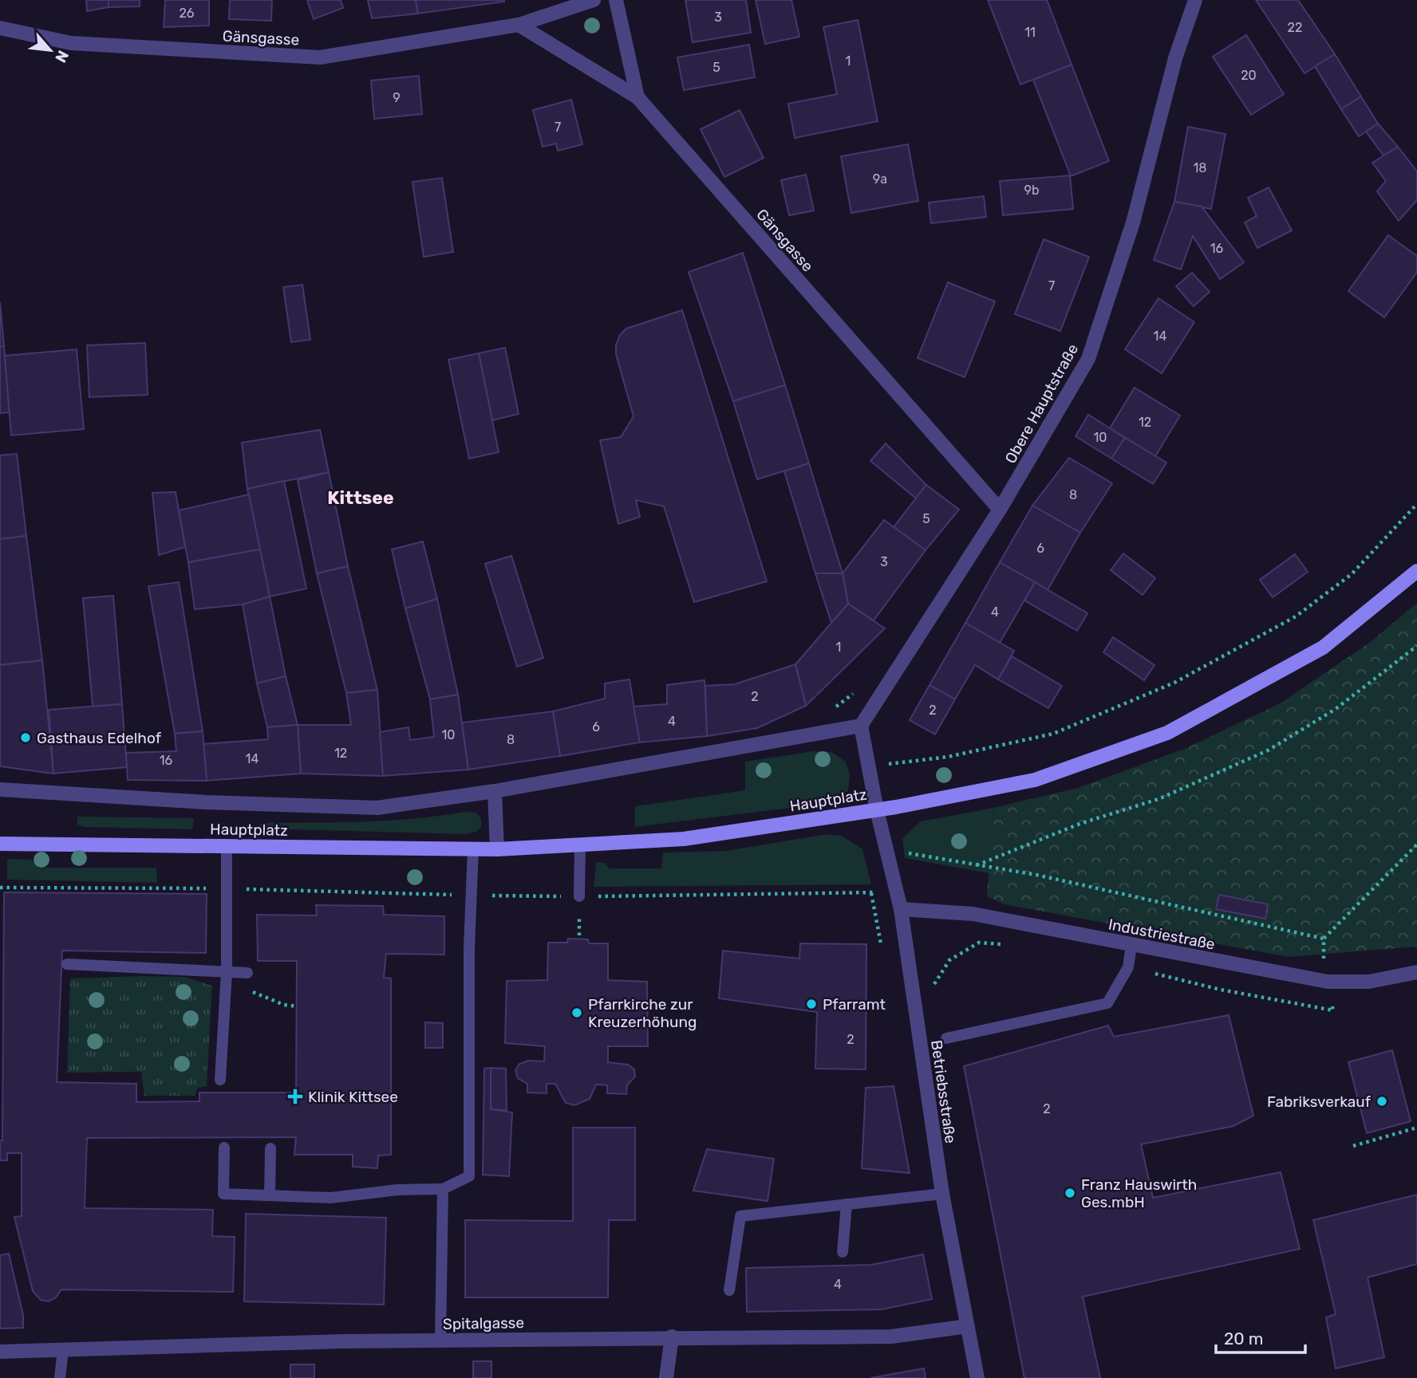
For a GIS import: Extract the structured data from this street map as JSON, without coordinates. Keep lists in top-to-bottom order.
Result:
{
  "streets": {
    "street": [
      "Gänsgasse",
      "Obere Hauptstraße",
      "Hauptplatz",
      "Industriestraße",
      "Betriebsstraße",
      "Spitalgasse"
    ]
  },
  "crossings": [
    ["Gänsgasse", "Obere Hauptstraße"],
    ["Obere Hauptstraße", "Hauptplatz"],
    ["Hauptplatz", "Betriebsstraße"],
    ["Industriestraße", "Betriebsstraße"],
    ["Betriebsstraße", "Spitalgasse"]
  ],
  "districts": ["Kittsee"],
  "places": {
    "other": [
      "Gasthaus Edelhof",
      "Pfarramt",
      "Pfarrkirche zur Kreuzerhöhung",
      "Fabriksverkauf",
      "Franz Hauswirth Ges.mbH"
    ],
    "health": ["Klinik Kittsee"]
  },
  "house_numbers": [
    "26",
    "3",
    "22",
    "11",
    "1",
    "5",
    "20",
    "9",
    "7",
    "18",
    "9a",
    "9b",
    "16",
    "7",
    "14",
    "12",
    "10",
    "8",
    "5",
    "6",
    "3",
    "4",
    "1",
    "2",
    "2",
    "4",
    "6",
    "10",
    "8",
    "12",
    "14",
    "16",
    "2",
    "2",
    "4"
  ],
  "scale_bar": "20 m",
  "north": "bottom right"
}
